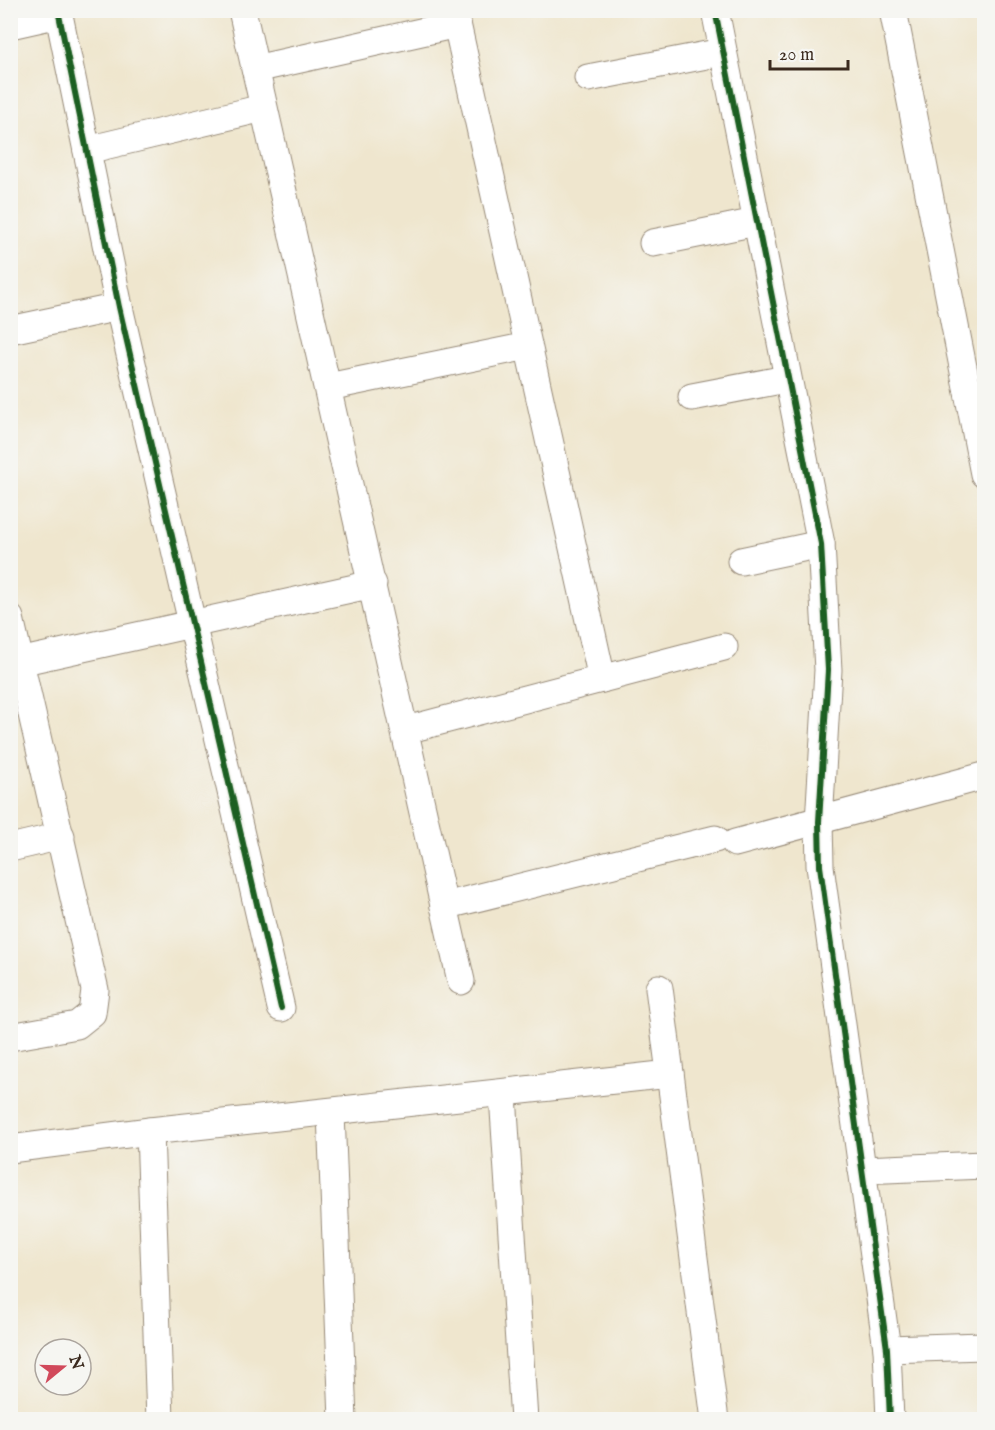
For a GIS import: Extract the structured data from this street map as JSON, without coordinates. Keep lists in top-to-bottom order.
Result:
{
  "scale_bar": "20 m",
  "north": "right"
}
